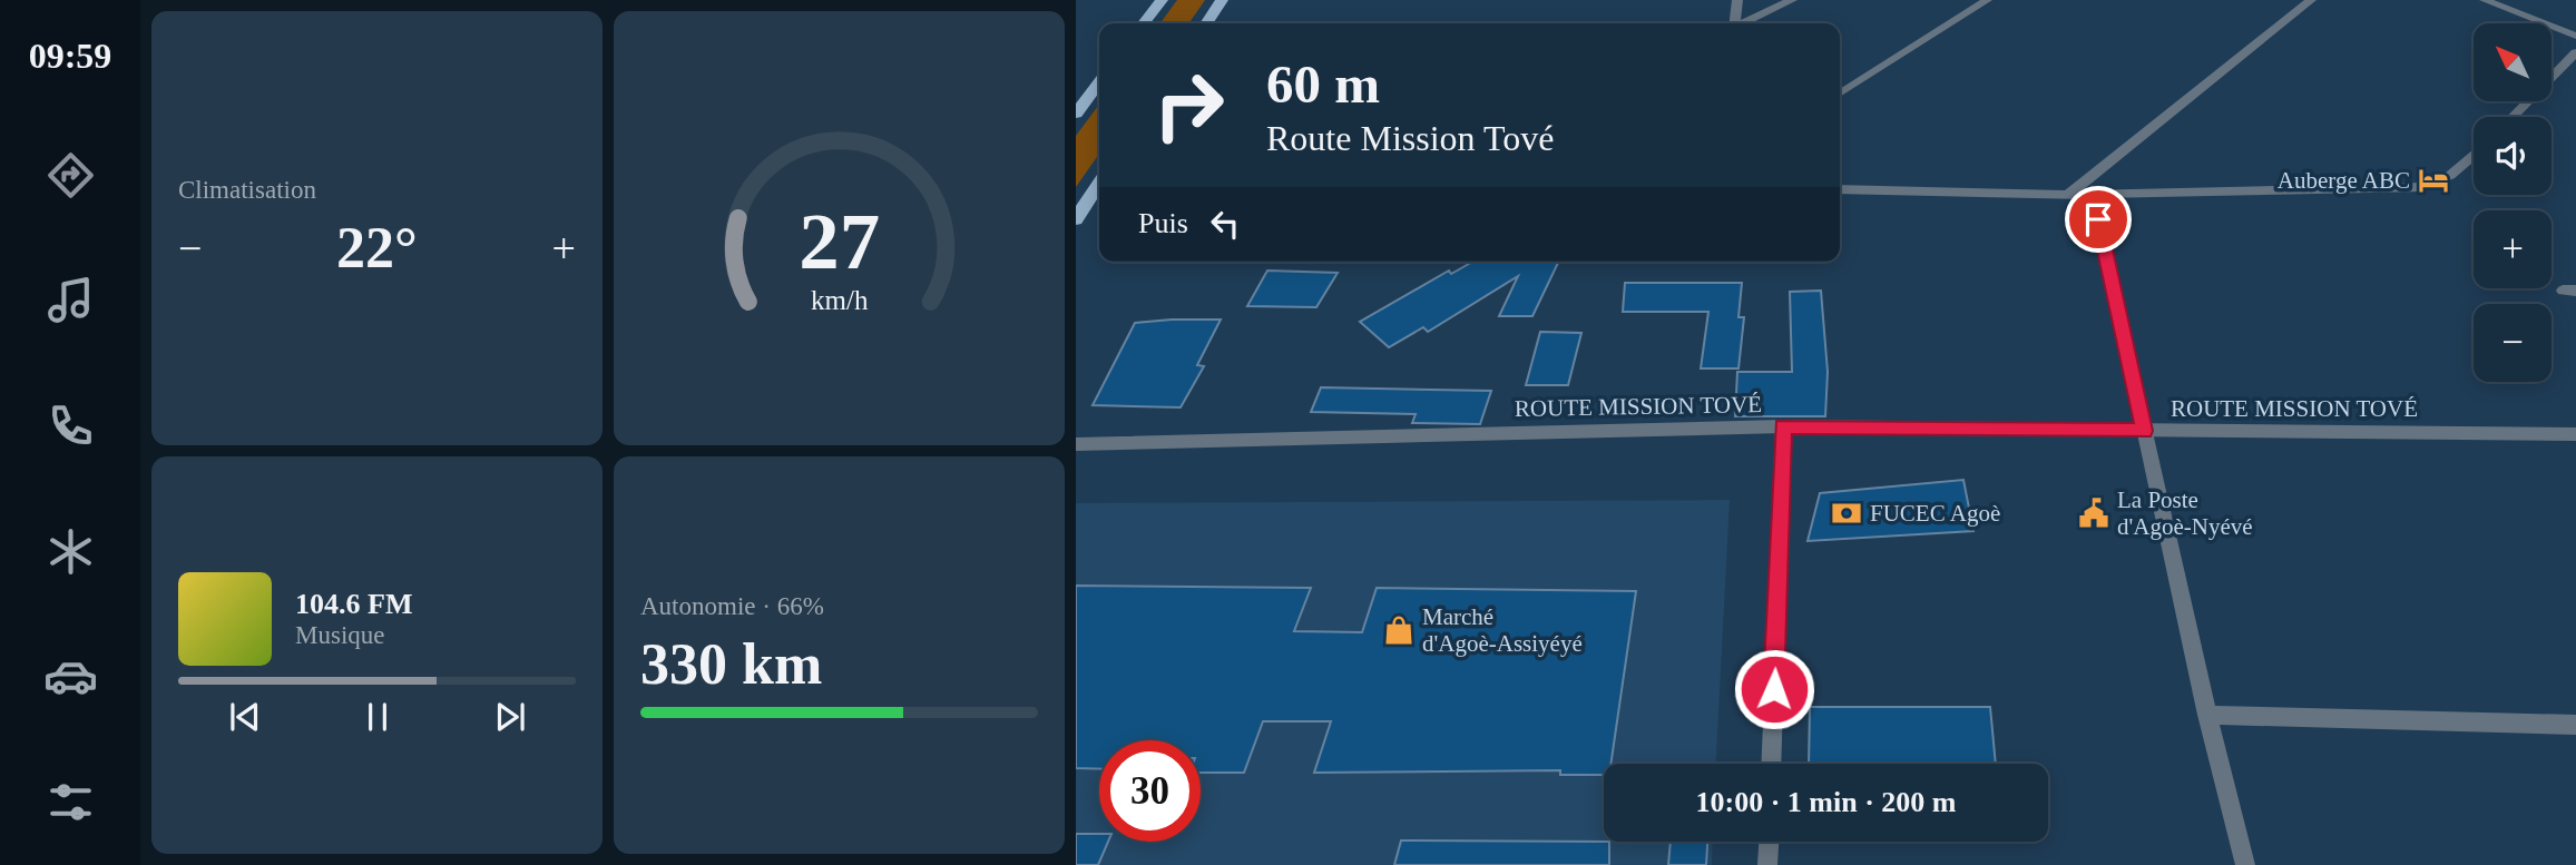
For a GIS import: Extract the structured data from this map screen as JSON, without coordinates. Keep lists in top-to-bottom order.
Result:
{
  "streets": {
    "street": ["ROUTE MISSION TOVÉ"]
  },
  "places": {
    "hotel": ["Auberge ABC"],
    "bank": ["FUCEC Agoè"],
    "public building": ["La Poste d'Agoè-Nyévé"],
    "shop": ["Marché d'Agoè-Assiyéyé"]
  },
  "north": "top left",
  "page": {
    "tabs": "09:59",
    "tile": [
      "Climatisation",
      ["Autonomie · 66%", "330 km"]
    ],
    "map_buttons": ["+", "−"],
    "turn": ["60 m", "Route Mission Tové"],
    "then": "Puis",
    "heat": ["−", "22°", "+"],
    "song": ["104.6 FM", "Musique"],
    "limit": "30",
    "trip": "10:00 · 1 min · 200 m",
    "gauge": ["27", "km/h"]
  }
}
